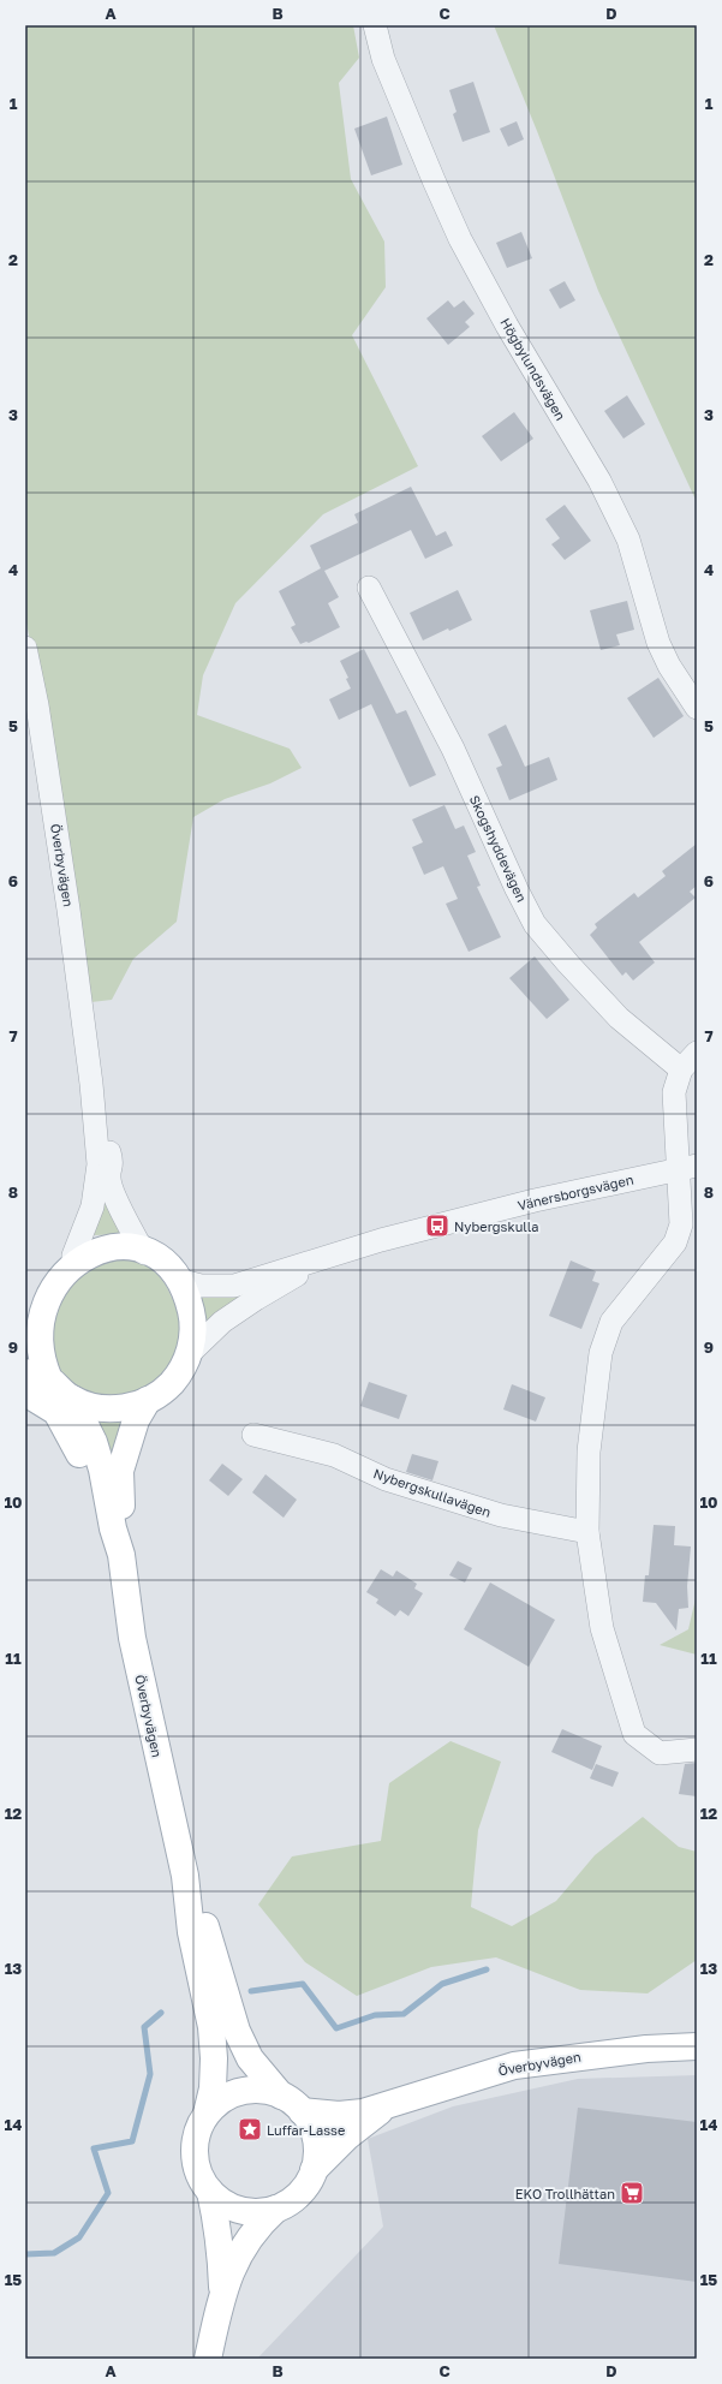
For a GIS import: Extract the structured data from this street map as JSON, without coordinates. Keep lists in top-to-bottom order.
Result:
{
  "streets": {
    "main road": ["Överbyvägen", "Vänersborgsvägen"],
    "street": ["Högbylundsvägen", "Skogshyddevägen", "Nybergskullavägen"]
  },
  "crossings": [
    ["Överbyvägen", "Vänersborgsvägen"]
  ],
  "places": {
    "bus stop": ["Nybergskulla"],
    "place": ["Luffar-Lasse"],
    "supermarket": ["EKO Trollhättan"]
  },
  "grid": {
    "columns": [
      "A",
      "B",
      "C",
      "D"
    ],
    "rows": [
      "1",
      "2",
      "3",
      "4",
      "5",
      "6",
      "7",
      "8",
      "9",
      "10",
      "11",
      "12",
      "13",
      "14",
      "15"
    ]
  }
}
